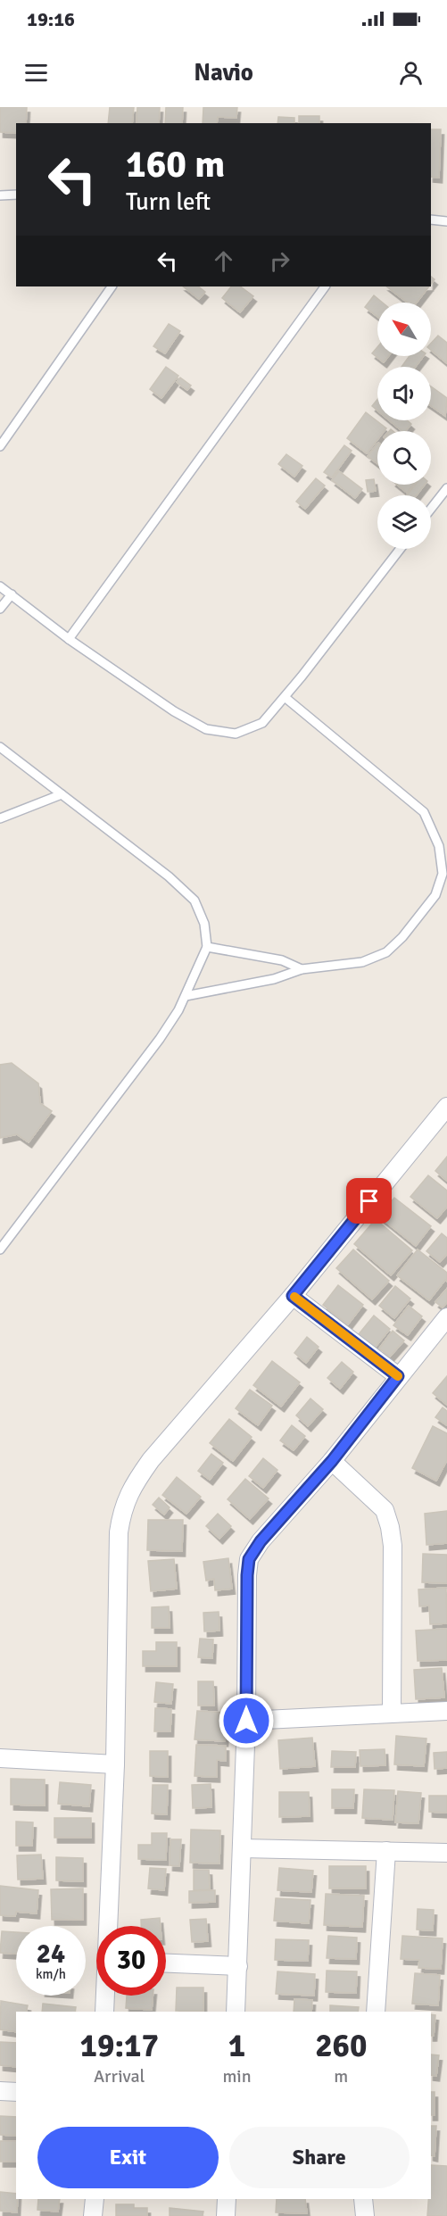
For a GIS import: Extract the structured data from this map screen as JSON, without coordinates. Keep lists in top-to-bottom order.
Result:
{
  "north": "top left",
  "page": {
    "status": "19:16",
    "header": "Navio",
    "turn": ["160 m", "Turn left"],
    "speed": "24 km/h",
    "limit": "30",
    "eta": [
      "19:17",
      "Arrival",
      "1",
      "min",
      "260",
      "m"
    ],
    "buttons": ["Exit", "Share"]
  }
}
